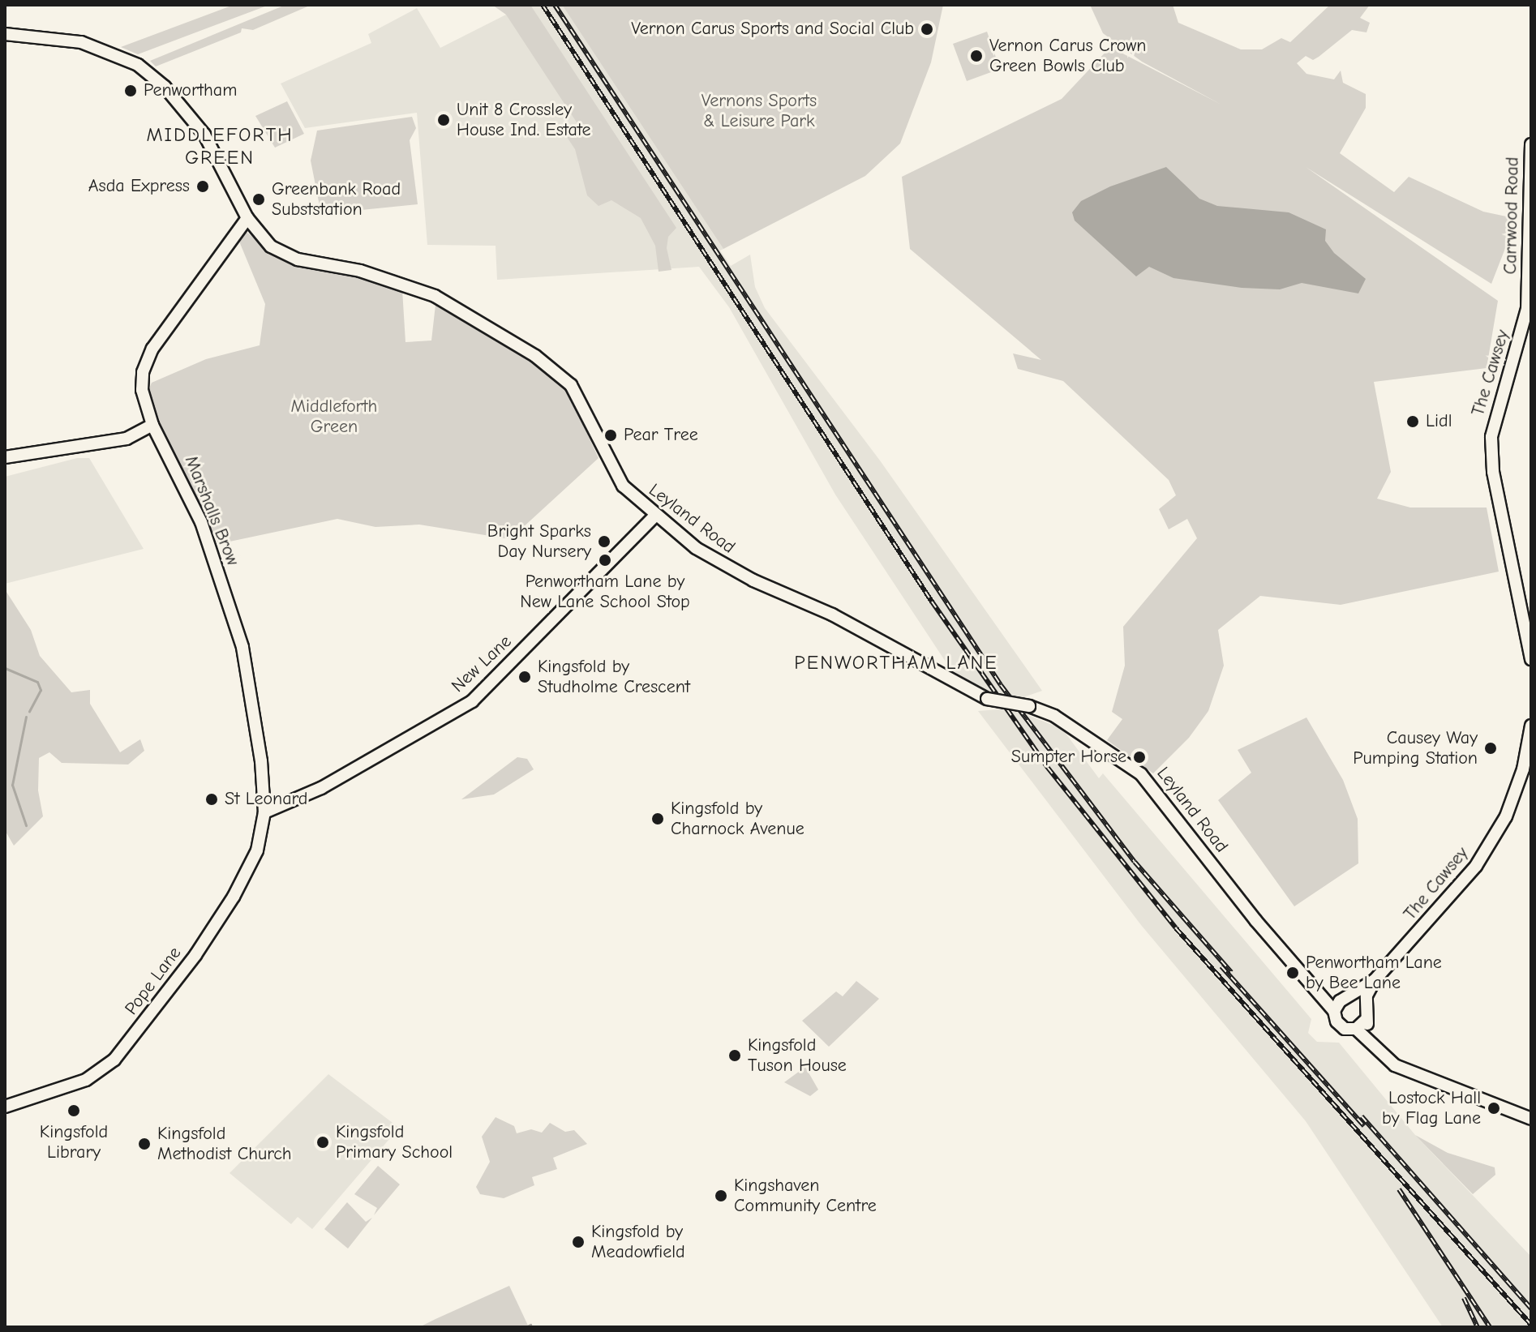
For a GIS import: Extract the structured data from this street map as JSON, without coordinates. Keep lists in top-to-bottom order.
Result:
{
  "streets": {
    "street": [
      "Carrwood Road",
      "The Cawsey",
      "Marshalls Brow",
      "Leyland Road",
      "New Lane",
      "Pope Lane"
    ]
  },
  "crossings": [
    ["Carrwood Road", "The Cawsey"],
    ["The Cawsey", "Leyland Road"],
    ["Marshalls Brow", "Leyland Road"],
    ["Marshalls Brow", "New Lane"],
    ["Marshalls Brow", "Pope Lane"],
    ["Leyland Road", "New Lane"],
    ["New Lane", "Pope Lane"]
  ],
  "districts": ["MIDDLEFORTH GREEN", "PENWORTHAM LANE"],
  "parks": ["Vernons Sports & Leisure Park", "Middleforth Green"],
  "places": [
    "Vernon Carus Sports and Social Club",
    "Vernon Carus Crown Green Bowls Club",
    "Penwortham",
    "Unit 8 Crossley House Ind. Estate",
    "Asda Express",
    "Greenbank Road Subststation",
    "Lidl",
    "Pear Tree",
    "Bright Sparks Day Nursery",
    "Penwortham Lane by New Lane School Stop",
    "Kingsfold by Studholme Crescent",
    "Causey Way Pumping Station",
    "Sumpter Horse",
    "St Leonard",
    "Kingsfold by Charnock Avenue",
    "Penwortham Lane by Bee Lane",
    "Kingsfold Tuson House",
    "Lostock Hall by Flag Lane",
    "Kingsfold Library",
    "Kingsfold Primary School",
    "Kingsfold Methodist Church",
    "Kingshaven Community Centre",
    "Kingsfold by Meadowfield"
  ]
}
